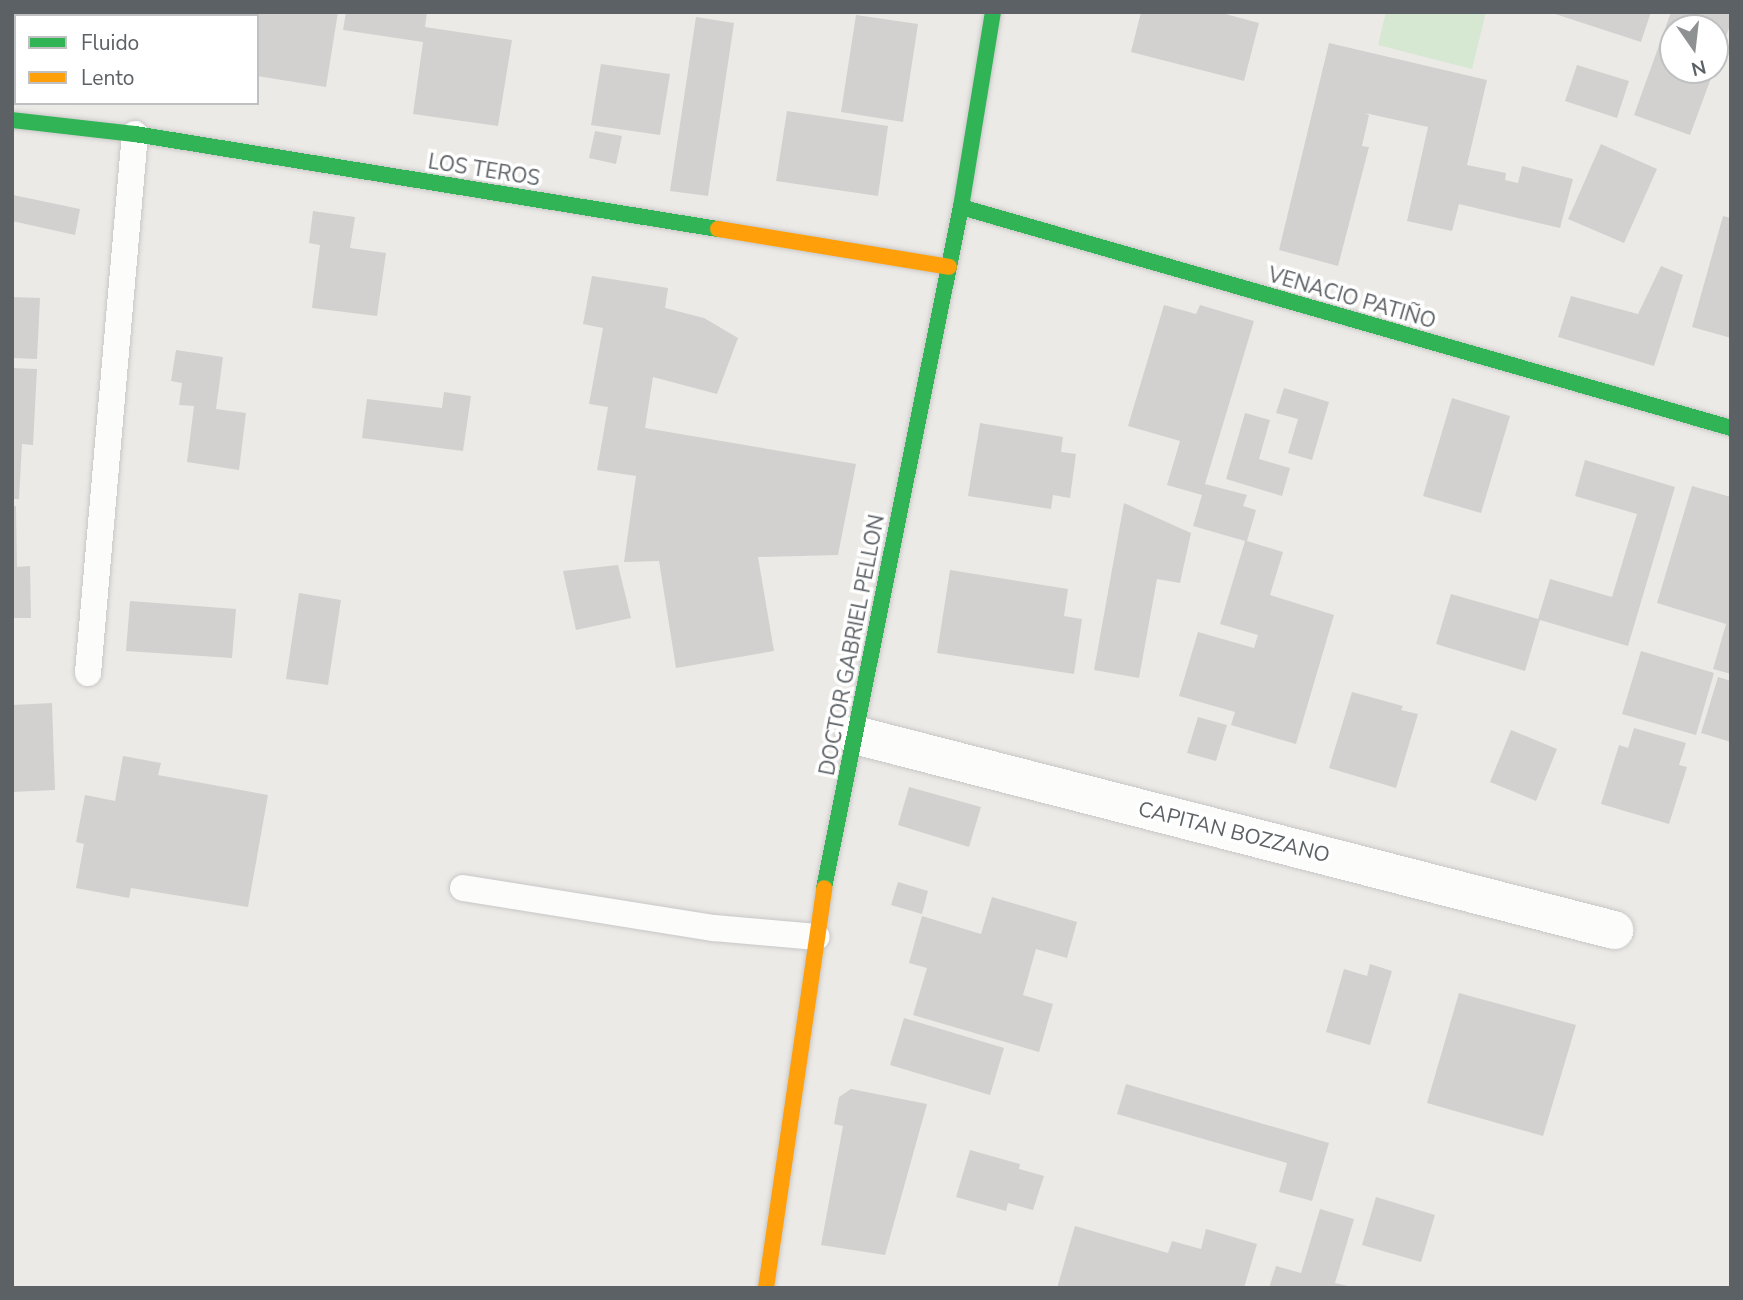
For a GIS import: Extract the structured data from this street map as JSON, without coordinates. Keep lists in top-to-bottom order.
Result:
{
  "streets": {
    "street": [
      "LOS TEROS",
      "VENACIO PATIÑO",
      "DOCTOR GABRIEL PELLON",
      "CAPITAN BOZZANO"
    ]
  },
  "crossings": [
    ["LOS TEROS", "DOCTOR GABRIEL PELLON"],
    ["VENACIO PATIÑO", "DOCTOR GABRIEL PELLON"],
    ["DOCTOR GABRIEL PELLON", "CAPITAN BOZZANO"]
  ],
  "legend": ["Fluido", "Lento"],
  "north": "bottom"
}
